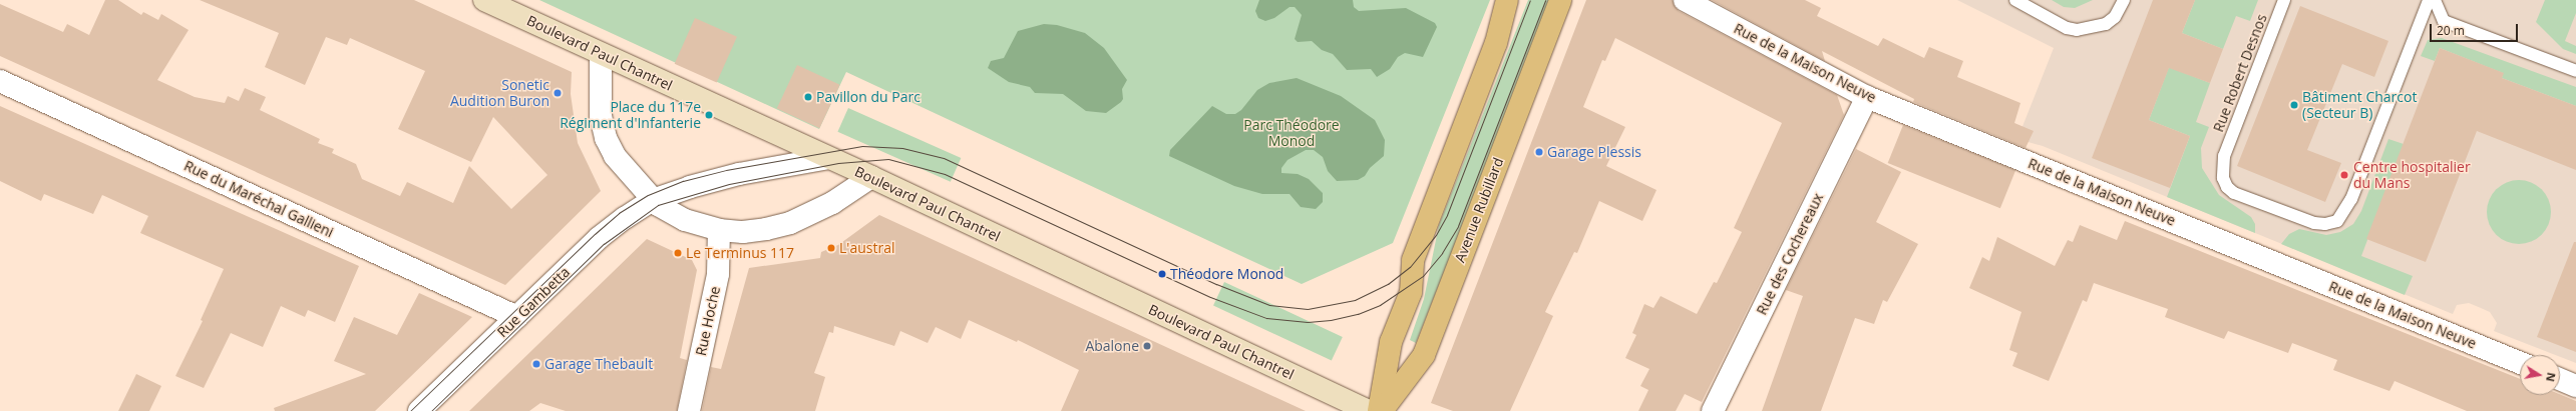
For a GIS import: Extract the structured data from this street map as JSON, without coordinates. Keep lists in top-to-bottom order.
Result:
{
  "streets": {
    "main road": ["Avenue Rubillard"],
    "street": [
      "Boulevard Paul Chantrel",
      "Rue de la Maison Neuve",
      "Rue du Maréchal Gallieni",
      "Rue des Cochereaux",
      "Rue Gambetta",
      "Rue Hoche"
    ],
    "lane": ["Rue Robert Desnos"]
  },
  "crossings": [
    ["Boulevard Paul Chantrel", "Rue Gambetta"],
    ["Rue de la Maison Neuve", "Rue des Cochereaux"],
    ["Rue du Maréchal Gallieni", "Rue Gambetta"]
  ],
  "parks": ["Parc Théodore Monod"],
  "places": [
    "Sonetic Audition Buron",
    "Pavillon du Parc",
    "Bâtiment Charcot (Secteur B)",
    "Place du 117e Régiment d'Infanterie",
    "Garage Plessis",
    "Centre hospitalier du Mans",
    "L'austral",
    "Le Terminus 117",
    "Théodore Monod",
    "Abalone",
    "Garage Thebault"
  ],
  "scale_bar": "20 m",
  "north": "right"
}
